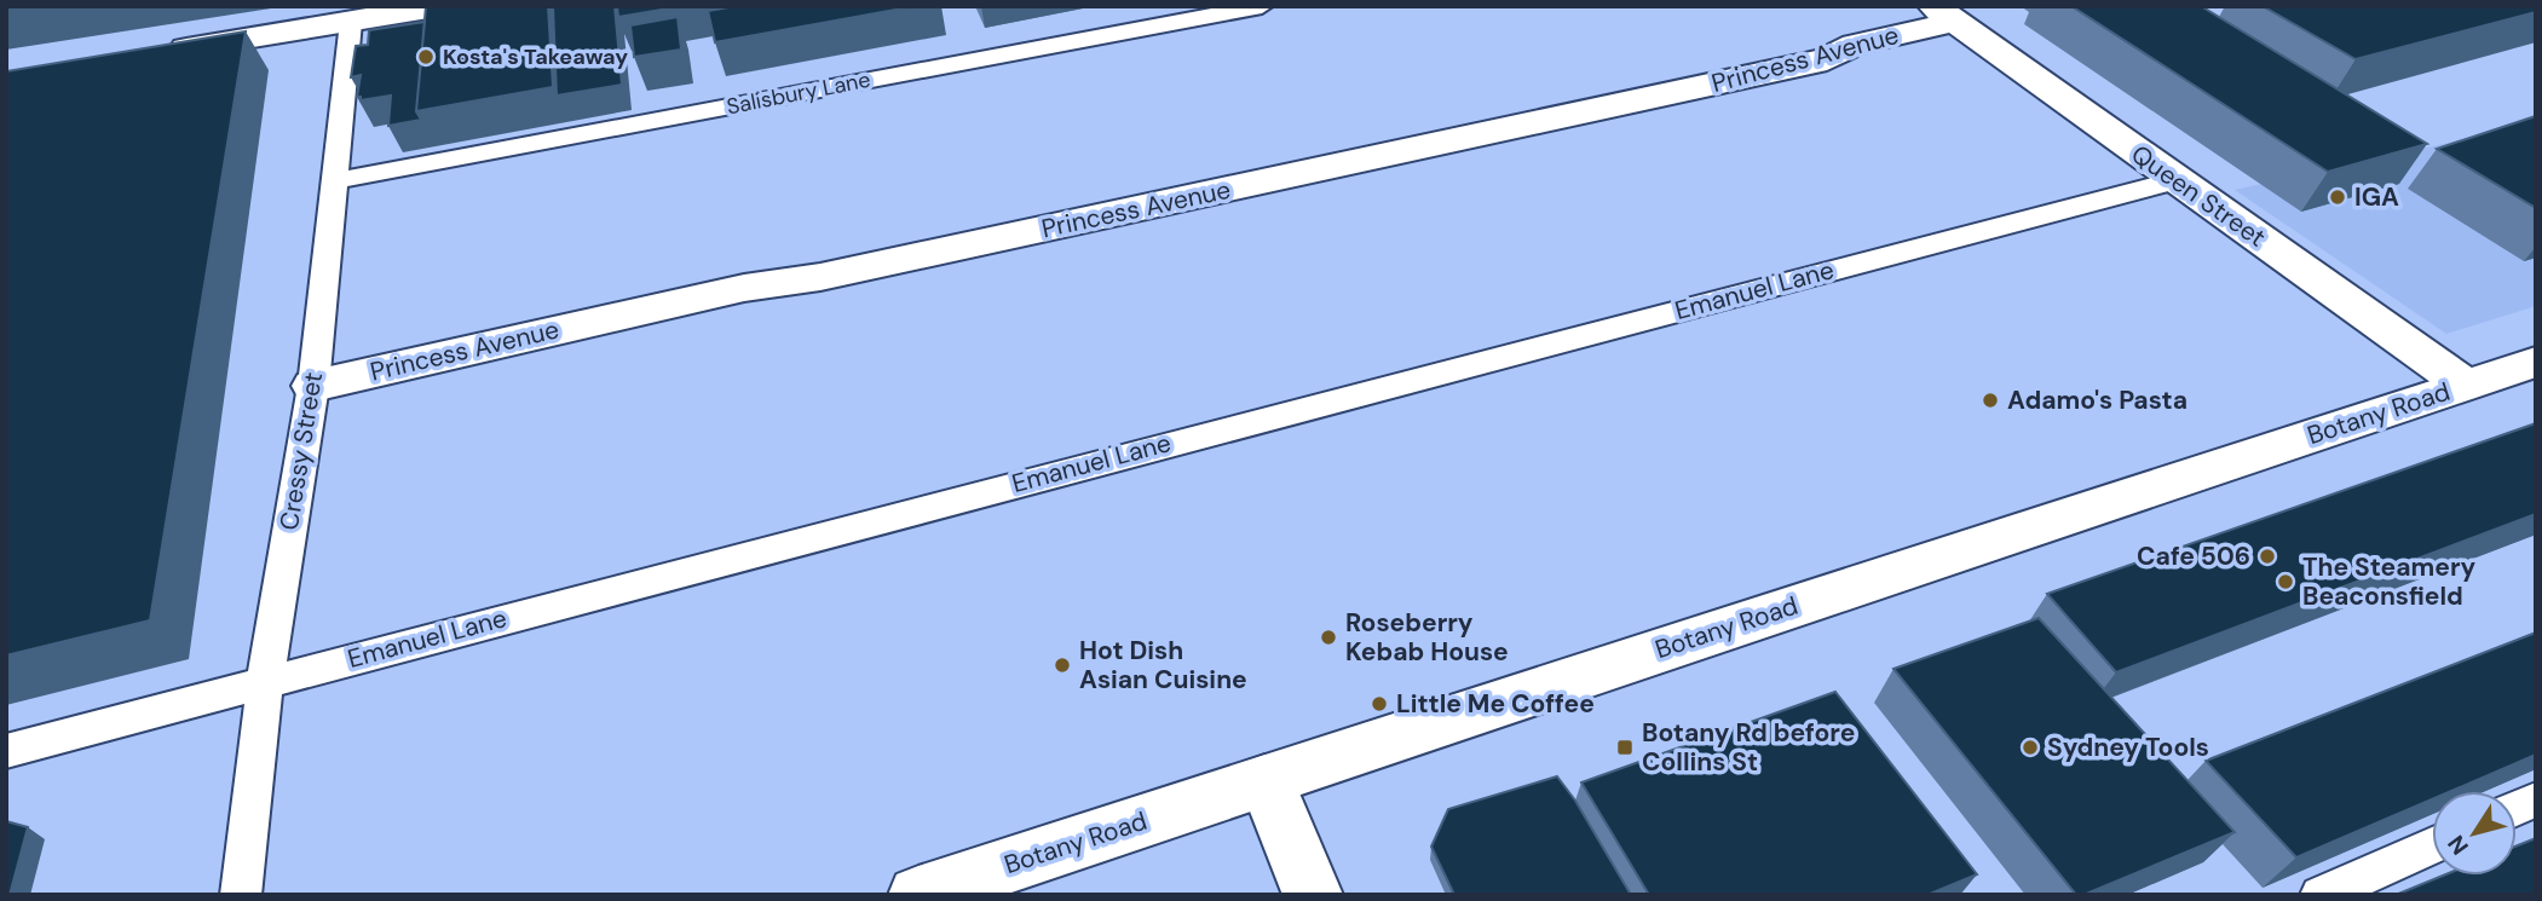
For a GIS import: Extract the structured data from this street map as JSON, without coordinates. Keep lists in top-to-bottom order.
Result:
{
  "streets": {
    "street": ["Princess Avenue", "Queen Street", "Botany Road"],
    "lane": ["Salisbury Lane", "Emanuel Lane", "Cressy Street"]
  },
  "crossings": [
    ["Princess Avenue", "Queen Street"],
    ["Princess Avenue", "Cressy Street"],
    ["Salisbury Lane", "Cressy Street"],
    ["Queen Street", "Emanuel Lane"],
    ["Queen Street", "Botany Road"],
    ["Emanuel Lane", "Cressy Street"]
  ],
  "places": {
    "other": [
      "Kosta's Takeaway",
      "IGA",
      "Adamo's Pasta",
      "Cafe 506",
      "The Steamery Beaconsfield",
      "Roseberry Kebab House",
      "Hot Dish Asian Cuisine",
      "Little Me Coffee",
      "Sydney Tools"
    ],
    "transit": ["Botany Rd before Collins St"]
  },
  "north": "bottom left"
}
